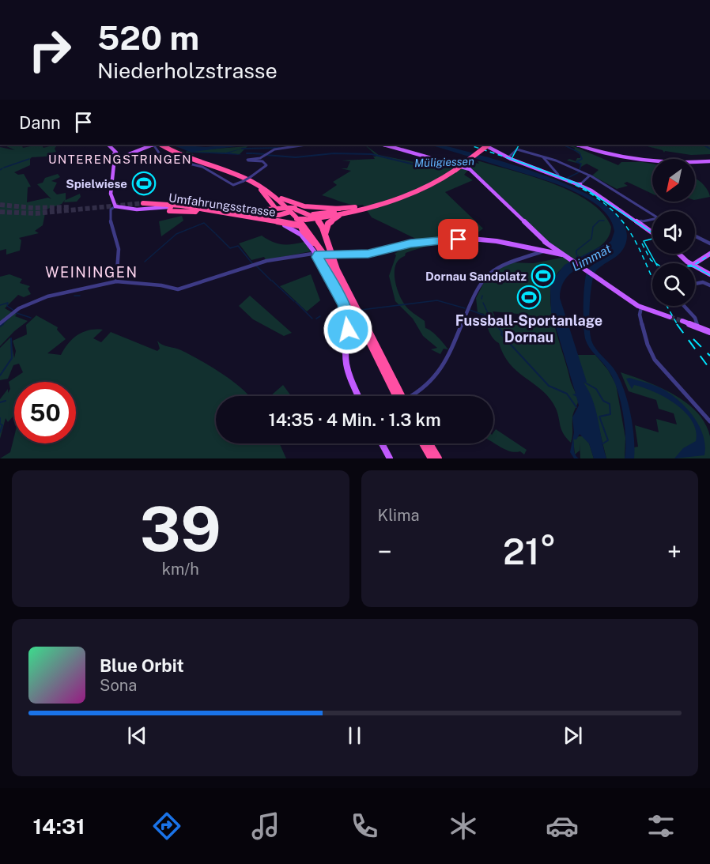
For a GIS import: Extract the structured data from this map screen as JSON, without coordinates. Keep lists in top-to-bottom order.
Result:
{
  "streets": {
    "main road": ["Umfahrungsstrasse"]
  },
  "districts": ["UNTERENGSTRINGEN", "WEININGEN"],
  "water": ["Müligiessen", "Limmat"],
  "places": {
    "sports": ["Spielwiese", "Dornau Sandplatz", "Fussball-Sportanlage Dornau"]
  },
  "north": "bottom left",
  "page": {
    "turn": ["520 m", "Niederholzstrasse"],
    "then": "Dann",
    "limit": "50",
    "trip": "14:35 · 4 Min. · 1.3 km",
    "tile": [
      ["39", "km/h"],
      "Klima"
    ],
    "heat": ["−", "21°", "+"],
    "song": ["Blue Orbit", "Sona"],
    "tabs": "14:31"
  }
}
